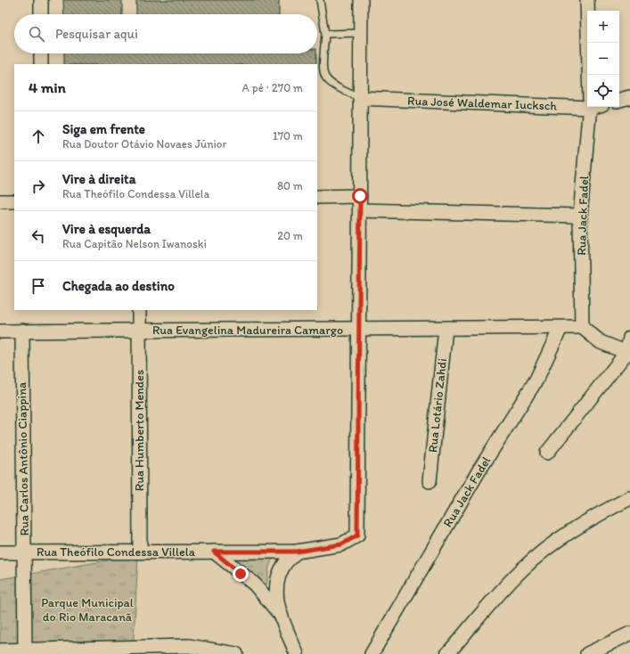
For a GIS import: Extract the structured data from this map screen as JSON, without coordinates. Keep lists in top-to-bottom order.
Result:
{
  "streets": {
    "street": [
      "Rua José Waldemar Iucksch",
      "Rua Jack Fadel",
      "Rua Evangelina Madureira Camargo",
      "Rua Lotário Zahdi",
      "Rua Humberto Mendes",
      "Rua Carlos Antônio Ciappina",
      "Rua Theófilo Condessa Villela"
    ]
  },
  "crossings": [
    ["Rua Jack Fadel", "Rua Evangelina Madureira Camargo"],
    ["Rua Evangelina Madureira Camargo", "Rua Lotário Zahdi"],
    ["Rua Evangelina Madureira Camargo", "Rua Humberto Mendes"],
    ["Rua Evangelina Madureira Camargo", "Rua Carlos Antônio Ciappina"],
    ["Rua Evangelina Madureira Camargo", "Rua Theófilo Condessa Villela"],
    ["Rua Humberto Mendes", "Rua Theófilo Condessa Villela"],
    ["Rua Carlos Antônio Ciappina", "Rua Theófilo Condessa Villela"]
  ],
  "parks": ["Parque Municipal do Rio Maracanã"],
  "page": {
    "map_buttons": ["+", "−"],
    "search": "Pesquisar aqui",
    "heading": ["4 min", "A pé · 270 m"],
    "list": [
      ["Siga em frente", "Rua Doutor Otávio Novaes Júnior", "170 m"],
      ["Vire à direita", "Rua Theófilo Condessa Villela", "80 m"],
      ["Vire à esquerda", "Rua Capitão Nelson Iwanoski", "20 m"],
      "Chegada ao destino"
    ]
  }
}
